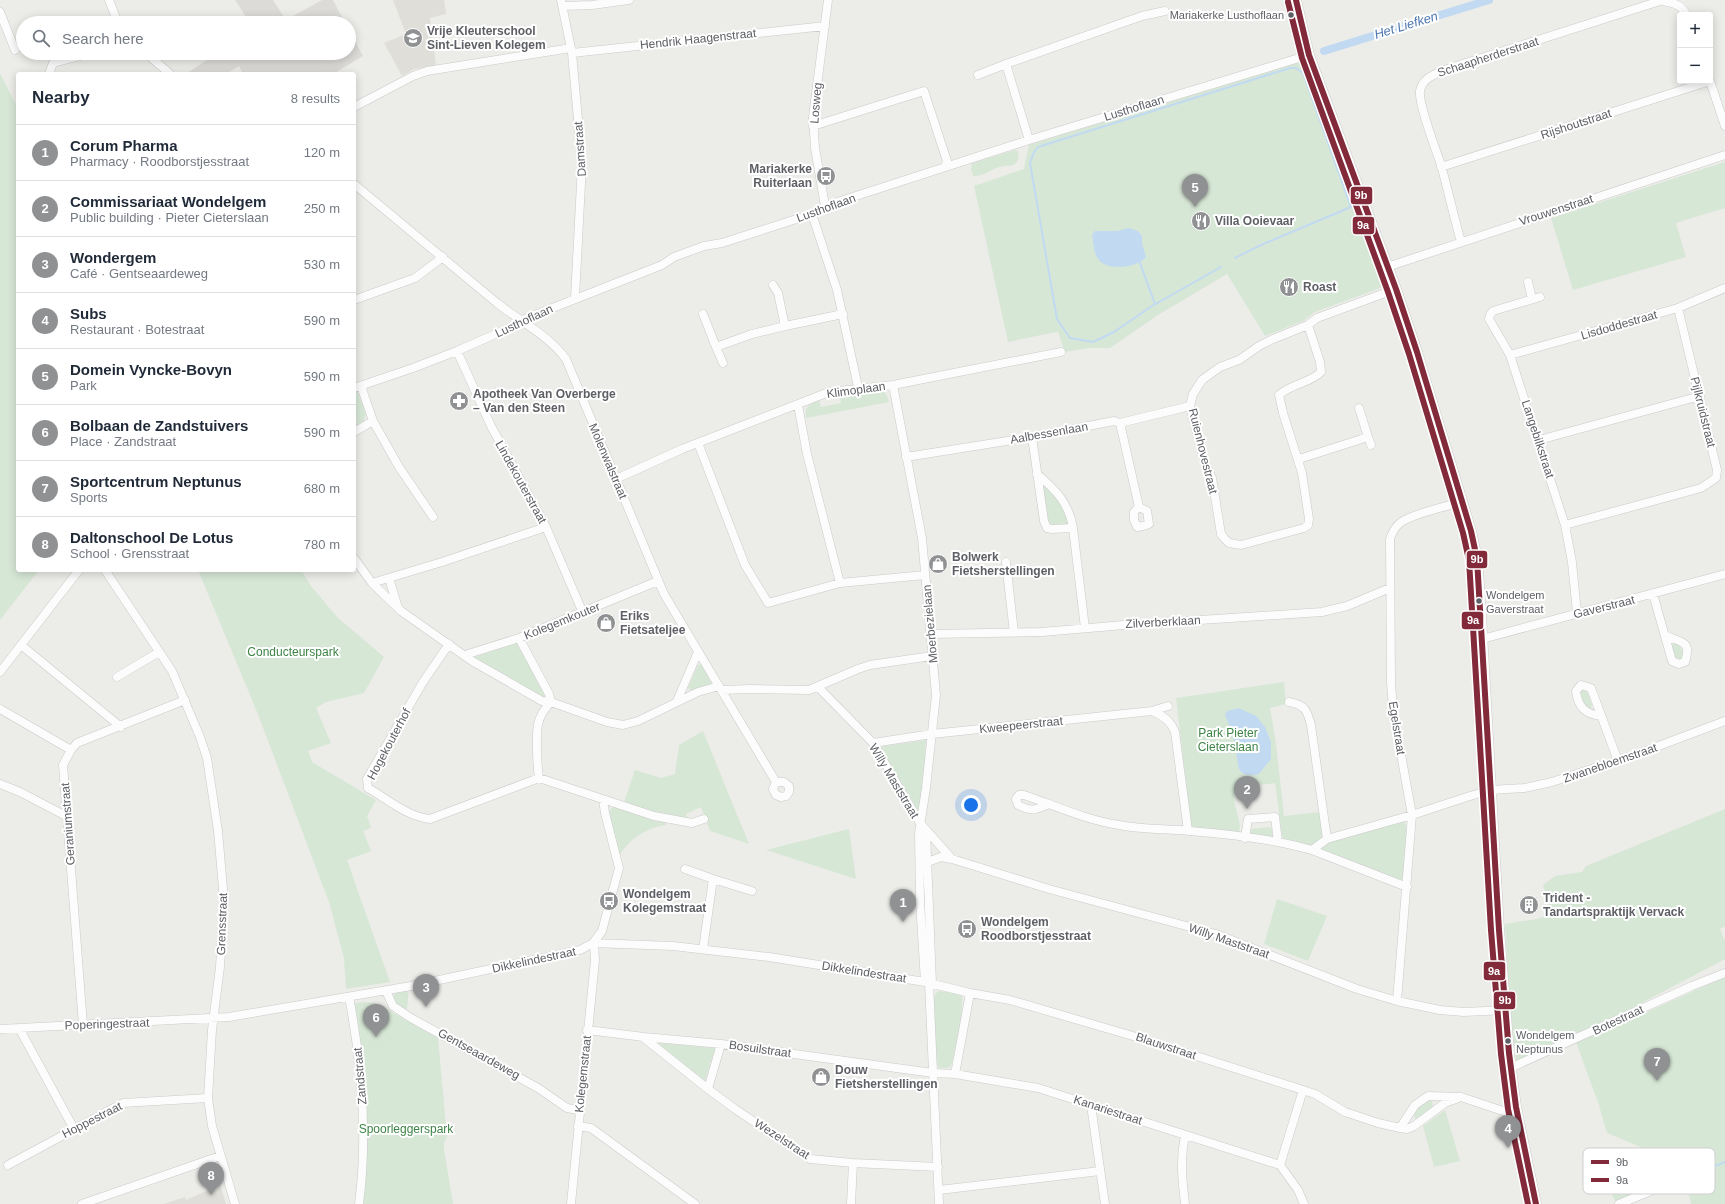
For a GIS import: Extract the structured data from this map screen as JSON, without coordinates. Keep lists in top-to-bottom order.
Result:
{
  "streets": {
    "street": [
      "Hendrik Haagenstraat",
      "Schaapherderstraat",
      "Losweg",
      "Lusthoflaan",
      "Rijshoutstraat",
      "Damstraat",
      "Vrouwenstraat",
      "Lisdoddestraat",
      "Klimoplaan",
      "Pijlkruidstraat",
      "Aalbessenlaan",
      "Langebilkstraat",
      "Ruienhovestraat",
      "Molenwalstraat",
      "Lindekouterstraat",
      "Gaverstraat",
      "Kolegemkouter",
      "Zilverberklaan",
      "Moerbezielaan",
      "Kweepeerstraat",
      "Egelstraat",
      "Hogekouterhof",
      "Zwanebloemstraat",
      "Willy Maststraat",
      "Geraniumstraat",
      "Grensstraat",
      "Dikkelindestraat",
      "Botestraat",
      "Poperingestraat",
      "Blauwstraat",
      "Bosuilstraat",
      "Gentseaardeweg",
      "Kolegemstraat",
      "Zandstraat",
      "Kanariestraat",
      "Hoppestraat",
      "Wezelstraat"
    ]
  },
  "crossings": [
    ["Hendrik Haagenstraat", "Losweg"],
    ["Hendrik Haagenstraat", "Damstraat"],
    ["Schaapherderstraat", "Rijshoutstraat"],
    ["Schaapherderstraat", "Vrouwenstraat"],
    ["Losweg", "Lusthoflaan"],
    ["Lusthoflaan", "Damstraat"],
    ["Lusthoflaan", "Molenwalstraat"],
    ["Lusthoflaan", "Lindekouterstraat"],
    ["Lisdoddestraat", "Pijlkruidstraat"],
    ["Lisdoddestraat", "Langebilkstraat"],
    ["Klimoplaan", "Molenwalstraat"],
    ["Klimoplaan", "Moerbezielaan"],
    ["Pijlkruidstraat", "Langebilkstraat"],
    ["Aalbessenlaan", "Ruienhovestraat"],
    ["Aalbessenlaan", "Moerbezielaan"],
    ["Langebilkstraat", "Gaverstraat"],
    ["Molenwalstraat", "Kolegemkouter"],
    ["Lindekouterstraat", "Kolegemkouter"],
    ["Zilverberklaan", "Moerbezielaan"],
    ["Zilverberklaan", "Egelstraat"],
    ["Moerbezielaan", "Kweepeerstraat"],
    ["Moerbezielaan", "Willy Maststraat"],
    ["Kweepeerstraat", "Willy Maststraat"],
    ["Egelstraat", "Zwanebloemstraat"],
    ["Egelstraat", "Willy Maststraat"],
    ["Geraniumstraat", "Poperingestraat"],
    ["Grensstraat", "Dikkelindestraat"],
    ["Grensstraat", "Poperingestraat"],
    ["Grensstraat", "Hoppestraat"],
    ["Dikkelindestraat", "Poperingestraat"],
    ["Dikkelindestraat", "Blauwstraat"],
    ["Dikkelindestraat", "Gentseaardeweg"],
    ["Dikkelindestraat", "Kolegemstraat"],
    ["Dikkelindestraat", "Zandstraat"],
    ["Bosuilstraat", "Kolegemstraat"],
    ["Bosuilstraat", "Kanariestraat"],
    ["Bosuilstraat", "Wezelstraat"],
    ["Gentseaardeweg", "Kolegemstraat"]
  ],
  "water": ["Het Liefken"],
  "parks": ["Conducteurspark", "Park Pieter Cieterslaan", "Spoorleggerspark"],
  "places": {
    "other": ["Mariakerke Lusthoflaan", "Wondelgem Gaverstraat", "Wondelgem Neptunus"],
    "school or university": ["Vrije Kleuterschool Sint-Lieven Kolegem"],
    "bus stop": ["Mariakerke Ruiterlaan", "Wondelgem Kolegemstraat", "Wondelgem Roodborstjesstraat"],
    "restaurant": ["Villa Ooievaar", "Roast"],
    "pharmacy": ["Apotheek Van Overberge – Van den Steen"],
    "shop": ["Bolwerk Fietsherstellingen", "Eriks Fietsateljee", "Douw Fietsherstellingen"],
    "building": ["Trident - Tandartspraktijk Vervack"]
  },
  "lines": ["transit line 9b", "transit line 9a"],
  "legend": ["9b", "9a"],
  "page": {
    "map_buttons": ["+", "−"],
    "search": "Search here",
    "heading": ["Nearby", "8 results"],
    "list": [
      {
        "mark": "1",
        "name": "Corum Pharma",
        "note": "Pharmacy · Roodborstjesstraat",
        "value": "120 m"
      },
      {
        "mark": "2",
        "name": "Commissariaat Wondelgem",
        "note": "Public building · Pieter Cieterslaan",
        "value": "250 m"
      },
      {
        "mark": "3",
        "name": "Wondergem",
        "note": "Café · Gentseaardeweg",
        "value": "530 m"
      },
      {
        "mark": "4",
        "name": "Subs",
        "note": "Restaurant · Botestraat",
        "value": "590 m"
      },
      {
        "mark": "5",
        "name": "Domein Vyncke-Bovyn",
        "note": "Park",
        "value": "590 m"
      },
      {
        "mark": "6",
        "name": "Bolbaan de Zandstuivers",
        "note": "Place · Zandstraat",
        "value": "590 m"
      },
      {
        "mark": "7",
        "name": "Sportcentrum Neptunus",
        "note": "Sports",
        "value": "680 m"
      },
      {
        "mark": "8",
        "name": "Daltonschool De Lotus",
        "note": "School · Grensstraat",
        "value": "780 m"
      }
    ],
    "pins": [
      "5",
      "2",
      "1",
      "3",
      "6",
      "7",
      "4",
      "8"
    ]
  }
}
